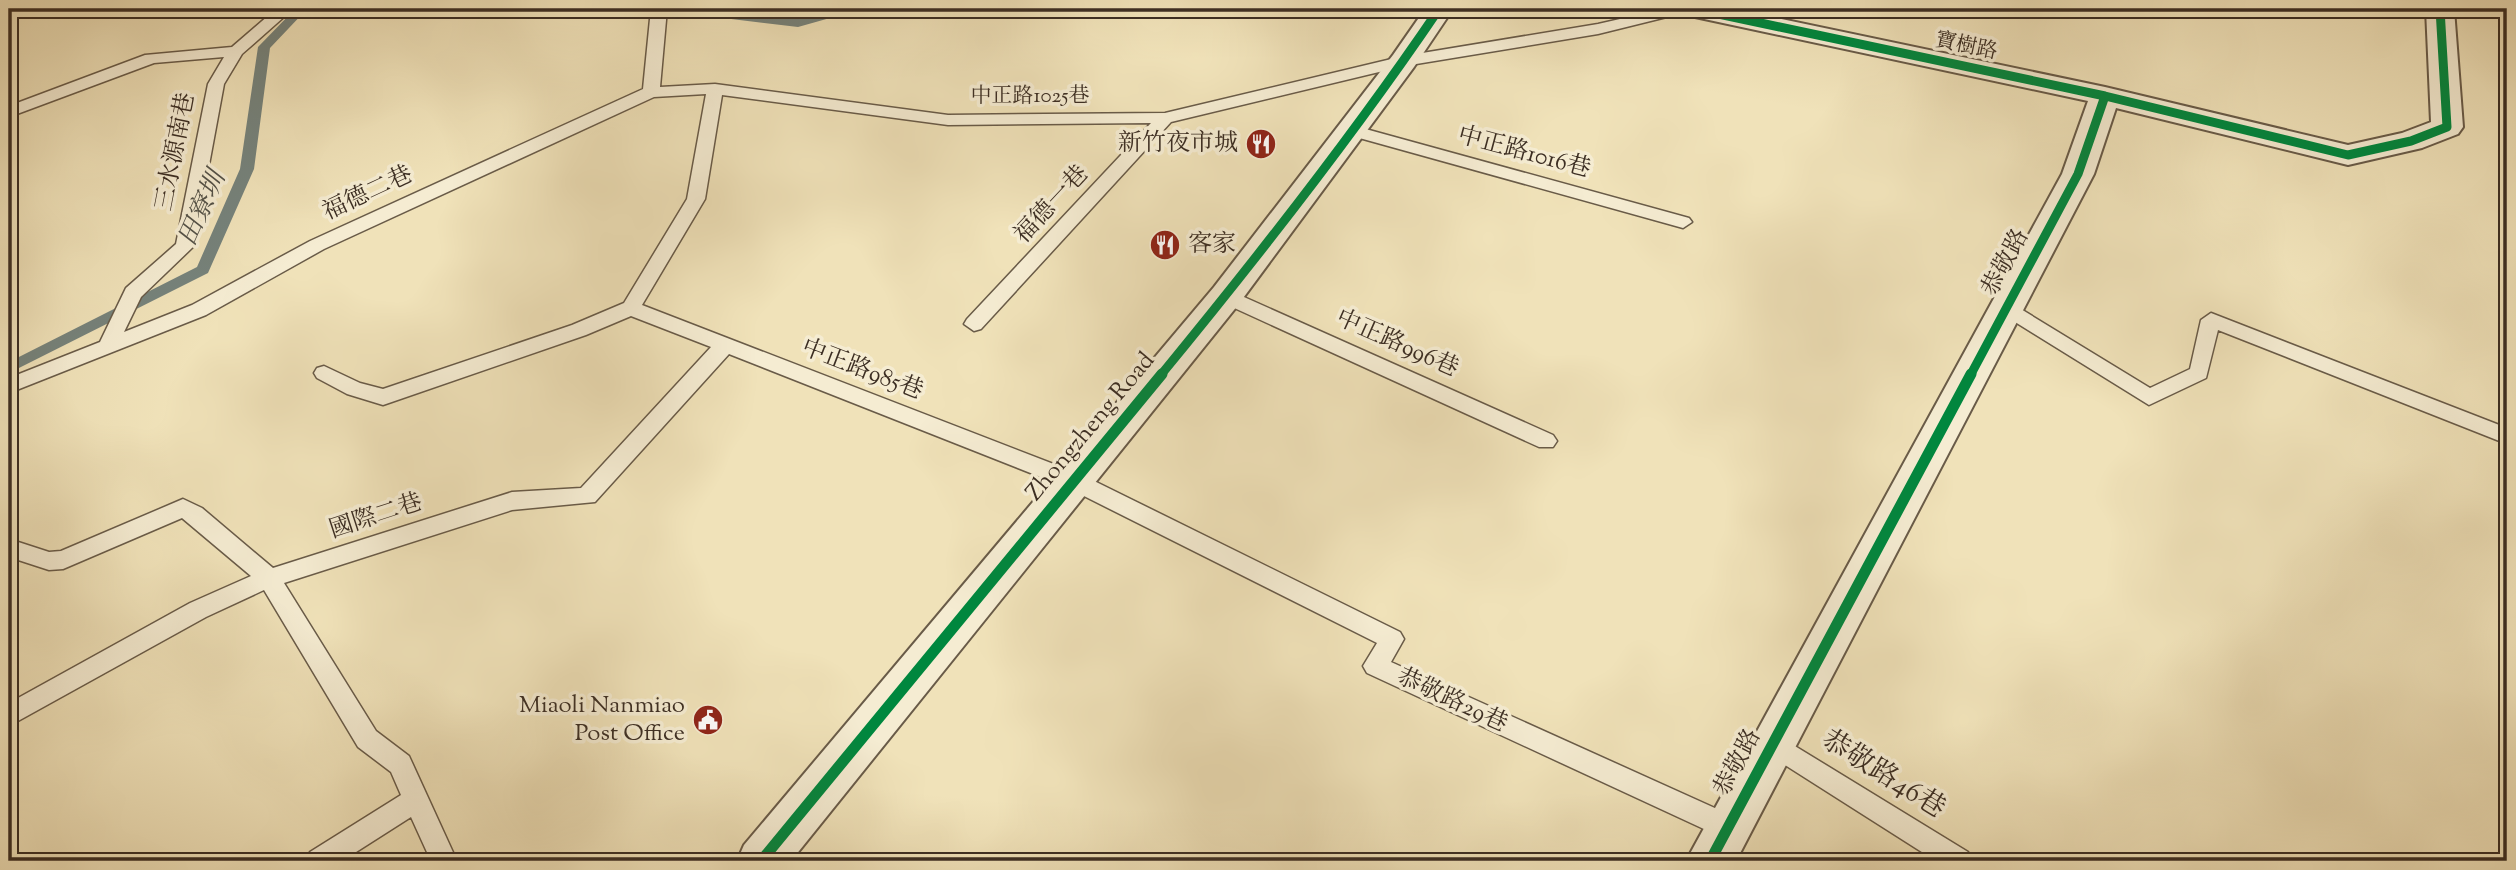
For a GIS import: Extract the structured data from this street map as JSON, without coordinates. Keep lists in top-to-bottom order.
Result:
{
  "streets": {
    "street": ["寶樹路", "恭敬路", "Zhongzheng Road"],
    "lane": [
      "中正路1025巷",
      "三水源南巷",
      "中正路1016巷",
      "福德二巷",
      "福德一巷",
      "中正路996巷",
      "中正路985巷",
      "國際二巷",
      "恭敬路29巷",
      "恭敬路46巷"
    ]
  },
  "crossings": [
    ["寶樹路", "恭敬路"],
    ["中正路1025巷", "福德二巷"],
    ["中正路1025巷", "福德一巷"],
    ["中正路1025巷", "Zhongzheng Road"],
    ["三水源南巷", "福德二巷"],
    ["中正路1016巷", "Zhongzheng Road"],
    ["恭敬路", "恭敬路29巷"],
    ["恭敬路", "恭敬路46巷"],
    ["中正路996巷", "Zhongzheng Road"],
    ["中正路985巷", "Zhongzheng Road"],
    ["中正路985巷", "國際二巷"],
    ["中正路985巷", "恭敬路29巷"],
    ["Zhongzheng Road", "恭敬路29巷"]
  ],
  "water": ["田寮圳"],
  "places": {
    "restaurant": ["新竹夜市城", "客家"],
    "public building": ["Miaoli Nanmiao Post Office"]
  }
}
